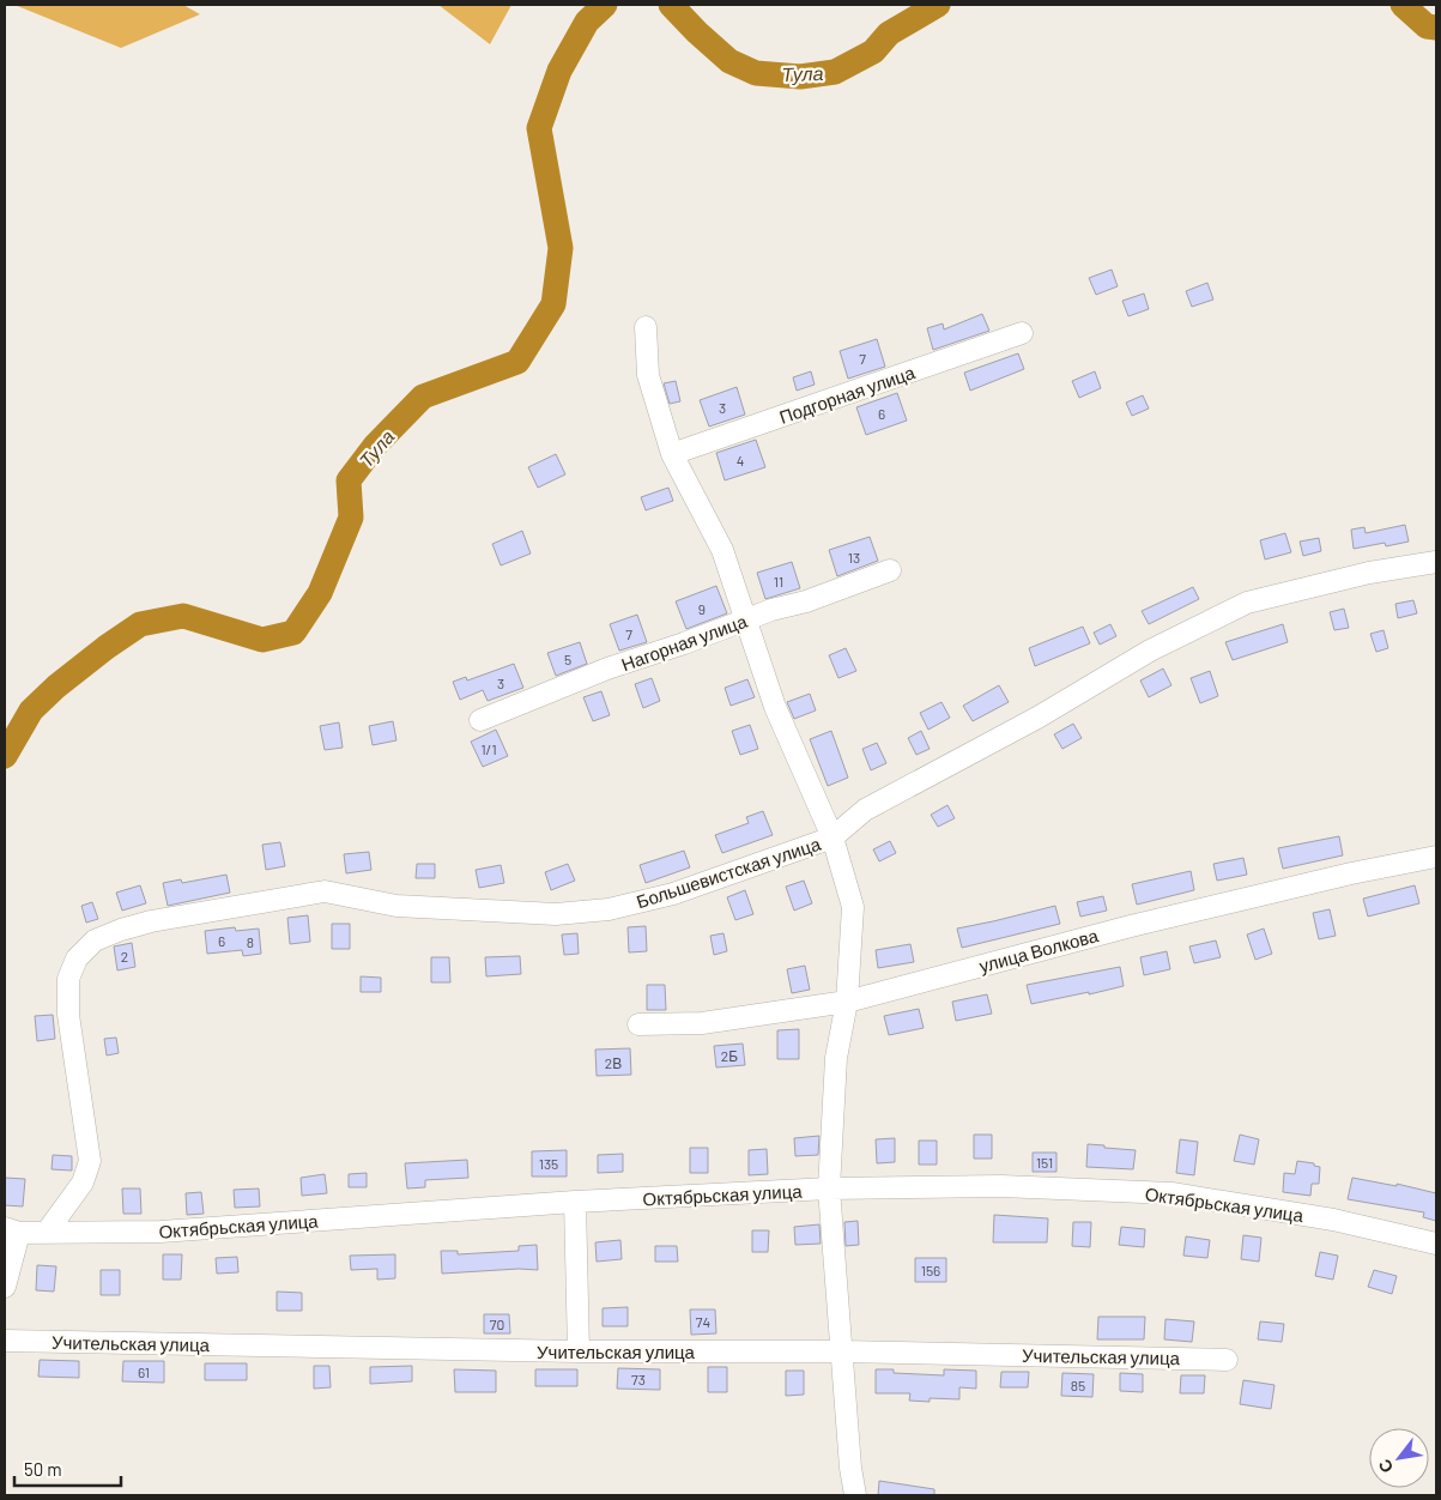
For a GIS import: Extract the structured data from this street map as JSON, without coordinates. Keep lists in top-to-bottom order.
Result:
{
  "streets": {
    "street": [
      "Подгорная улица",
      "Нагорная улица",
      "Большевистская улица",
      "улица Волкова",
      "Октябрьская улица",
      "Учительская улица"
    ]
  },
  "crossings": [
    ["Большевистская улица", "Октябрьская улица"]
  ],
  "water": ["Тула"],
  "house_numbers": [
    "7",
    "3",
    "6",
    "4",
    "13",
    "11",
    "9",
    "7",
    "5",
    "3",
    "1/1",
    "6",
    "8",
    "2",
    "2Б",
    "2В",
    "151",
    "135",
    "156",
    "74",
    "70",
    "61",
    "73",
    "85"
  ],
  "scale_bar": "50 m",
  "north": "bottom left"
}
